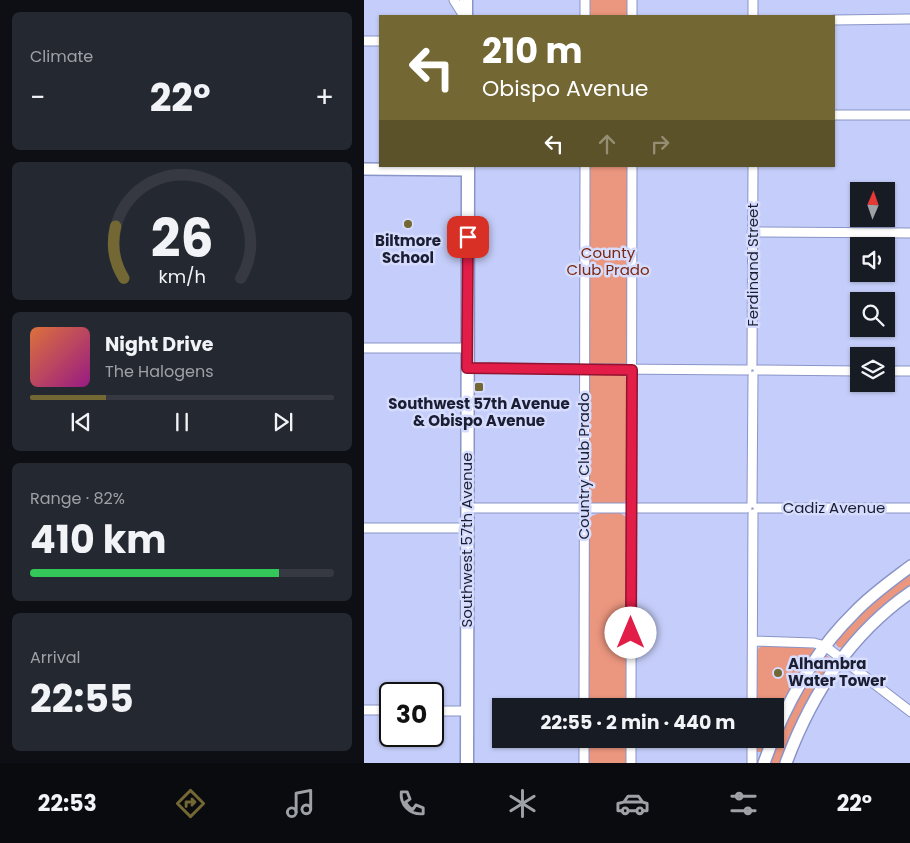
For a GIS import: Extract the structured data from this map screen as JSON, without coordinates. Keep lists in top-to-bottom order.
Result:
{
  "streets": {
    "main road": ["Southwest 57th Avenue"],
    "street": ["Ferdinand Street", "Country Club Prado", "Cadiz Avenue"]
  },
  "crossings": [
    ["Ferdinand Street", "Cadiz Avenue"],
    ["Country Club Prado", "Cadiz Avenue"],
    ["Cadiz Avenue", "Southwest 57th Avenue"]
  ],
  "parks": ["County Club Prado"],
  "places": {
    "other": ["Biltmore School", "Alhambra Water Tower"],
    "transit": ["Southwest 57th Avenue & Obispo Avenue"]
  },
  "north": "top",
  "page": {
    "tile": [
      "Climate",
      ["Range · 82%", "410 km"],
      ["Arrival", "22:55"]
    ],
    "turn": ["210 m", "Obispo Avenue"],
    "heat": ["−", "22°", "+"],
    "song": ["Night Drive", "The Halogens"],
    "limit": "30",
    "trip": "22:55 · 2 min · 440 m",
    "tabs": ["22:53", "22°"],
    "gauge": ["26", "km/h"]
  }
}
